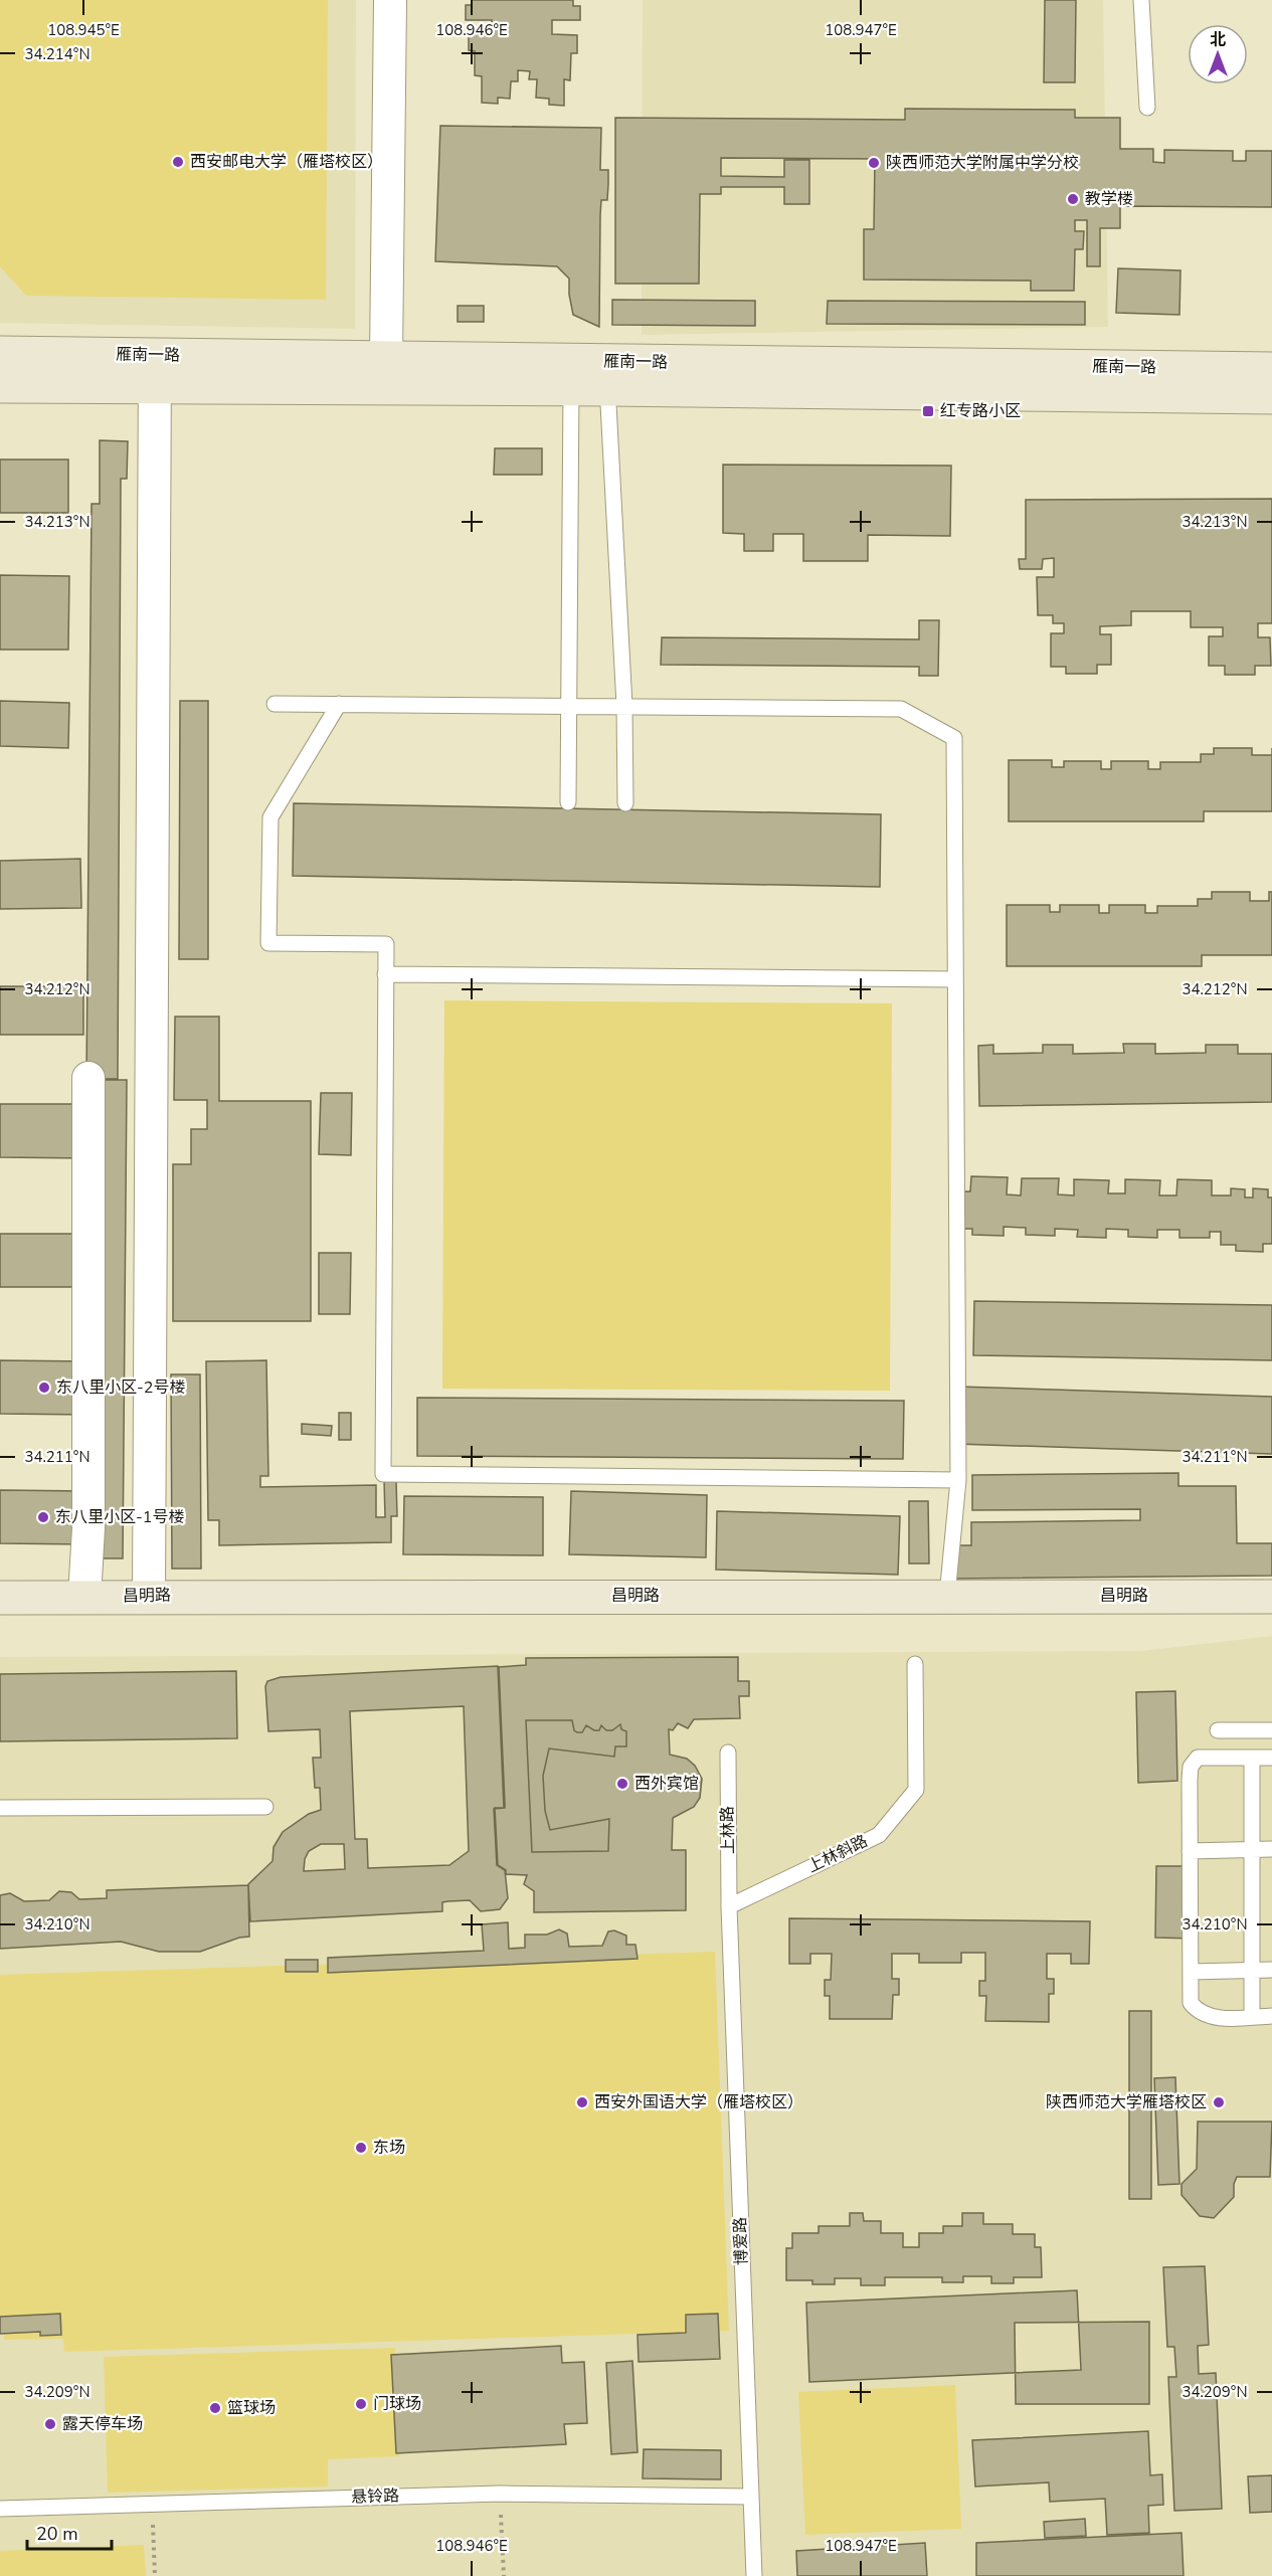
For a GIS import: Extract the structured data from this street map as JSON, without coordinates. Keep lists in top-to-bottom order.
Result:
{
  "streets": {
    "main road": ["雁南一路", "昌明路"],
    "lane": [
      "上林路",
      "上林斜路",
      "博爱路",
      "悬铃路"
    ]
  },
  "crossings": [
    ["上林路", "上林斜路"],
    ["上林路", "博爱路"],
    ["上林斜路", "博爱路"],
    ["博爱路", "悬铃路"]
  ],
  "places": {
    "other": [
      "西安邮电大学（雁塔校区）",
      "陕西师范大学附属中学分校",
      "教学楼",
      "东八里小区-2号楼",
      "东八里小区-1号楼",
      "西外宾馆",
      "西安外国语大学（雁塔校区）",
      "陕西师范大学雁塔校区",
      "东场",
      "门球场",
      "篮球场",
      "露天停车场"
    ],
    "transit": ["红专路小区"]
  },
  "scale_bar": "20 m",
  "north": "top",
  "coordinates": [
    "108.945°E",
    "108.946°E",
    "108.947°E",
    "34.214°N",
    "34.213°N",
    "34.212°N",
    "34.211°N",
    "34.210°N",
    "34.209°N"
  ]
}
